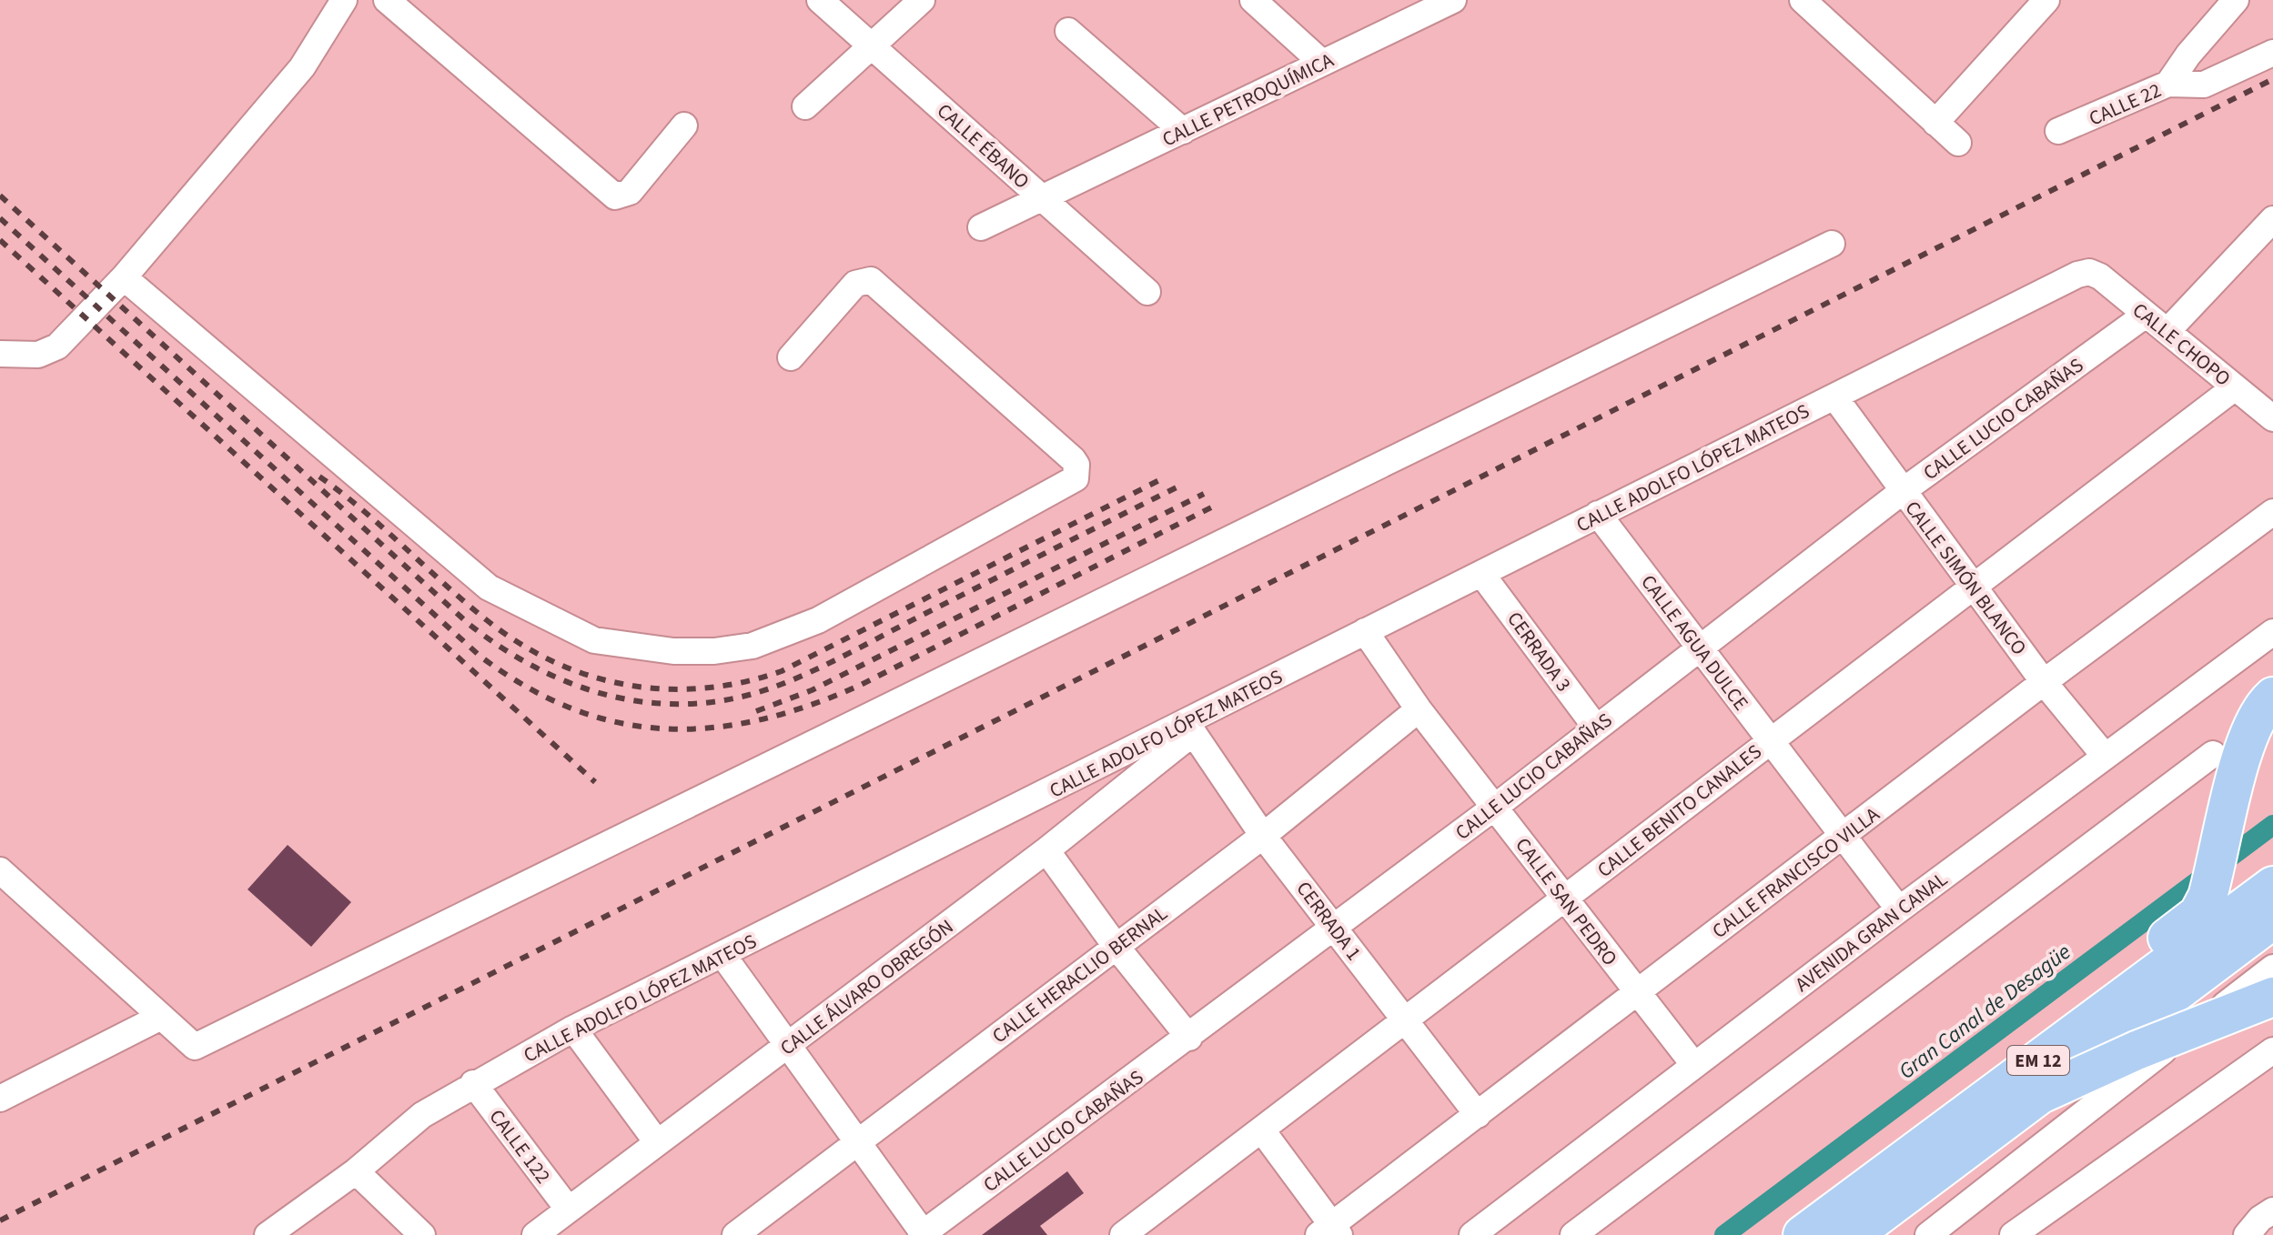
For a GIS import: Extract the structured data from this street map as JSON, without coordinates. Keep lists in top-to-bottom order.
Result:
{
  "streets": {
    "highway": ["EM 12"],
    "street": [
      "CALLE PETROQUÍMICA",
      "CALLE 22",
      "CALLE ÉBANO",
      "CALLE CHOPO",
      "CALLE LUCIO CABAÑAS",
      "CALLE ADOLFO LÓPEZ MATEOS",
      "CALLE SIMÓN BLANCO",
      "CALLE AGUA DULCE",
      "CERRADA 3",
      "CALLE BENITO CANALES",
      "CALLE FRANCISCO VILLA",
      "CALLE SAN PEDRO",
      "CERRADA 1",
      "AVENIDA GRAN CANAL",
      "CALLE HERACLIO BERNAL",
      "CALLE ÁLVARO OBREGÓN",
      "CALLE 122"
    ]
  },
  "crossings": [
    ["CALLE PETROQUÍMICA", "CALLE ÉBANO"],
    ["CALLE CHOPO", "CALLE LUCIO CABAÑAS"],
    ["CALLE CHOPO", "CALLE ADOLFO LÓPEZ MATEOS"],
    ["CALLE CHOPO", "CALLE BENITO CANALES"],
    ["CALLE LUCIO CABAÑAS", "CALLE SIMÓN BLANCO"],
    ["CALLE LUCIO CABAÑAS", "CALLE AGUA DULCE"],
    ["CALLE LUCIO CABAÑAS", "CERRADA 3"],
    ["CALLE LUCIO CABAÑAS", "CALLE SAN PEDRO"],
    ["CALLE LUCIO CABAÑAS", "CERRADA 1"],
    ["CALLE ADOLFO LÓPEZ MATEOS", "CALLE SIMÓN BLANCO"],
    ["CALLE ADOLFO LÓPEZ MATEOS", "CALLE AGUA DULCE"],
    ["CALLE ADOLFO LÓPEZ MATEOS", "CERRADA 3"],
    ["CALLE ADOLFO LÓPEZ MATEOS", "CALLE SAN PEDRO"],
    ["CALLE ADOLFO LÓPEZ MATEOS", "CERRADA 1"],
    ["CALLE ADOLFO LÓPEZ MATEOS", "CALLE ÁLVARO OBREGÓN"],
    ["CALLE ADOLFO LÓPEZ MATEOS", "CALLE 122"],
    ["CALLE SIMÓN BLANCO", "CALLE BENITO CANALES"],
    ["CALLE SIMÓN BLANCO", "CALLE FRANCISCO VILLA"],
    ["CALLE SIMÓN BLANCO", "AVENIDA GRAN CANAL"],
    ["CALLE AGUA DULCE", "CALLE BENITO CANALES"],
    ["CALLE AGUA DULCE", "CALLE FRANCISCO VILLA"],
    ["CALLE AGUA DULCE", "AVENIDA GRAN CANAL"],
    ["CALLE BENITO CANALES", "CALLE SAN PEDRO"],
    ["CALLE BENITO CANALES", "CERRADA 1"],
    ["CALLE FRANCISCO VILLA", "CALLE SAN PEDRO"],
    ["CALLE FRANCISCO VILLA", "CERRADA 1"],
    ["CALLE SAN PEDRO", "AVENIDA GRAN CANAL"],
    ["CALLE SAN PEDRO", "CALLE HERACLIO BERNAL"],
    ["CERRADA 1", "CALLE HERACLIO BERNAL"],
    ["CERRADA 1", "CALLE ÁLVARO OBREGÓN"],
    ["CALLE ÁLVARO OBREGÓN", "CALLE 122"]
  ],
  "water": ["Gran Canal de Desagüe"]
}
